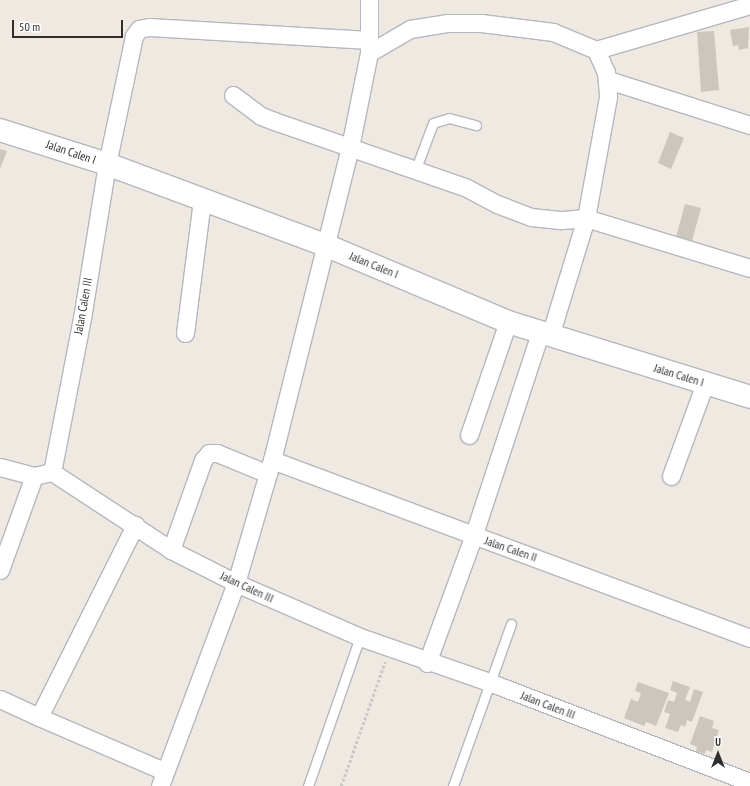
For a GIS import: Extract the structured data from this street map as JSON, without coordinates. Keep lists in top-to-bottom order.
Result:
{
  "streets": {
    "street": ["Jalan Calen I", "Jalan Calen III", "Jalan Calen II"]
  },
  "crossings": [
    ["Jalan Calen I", "Jalan Calen III"],
    ["Jalan Calen III", "Jalan Calen II"]
  ],
  "scale_bar": "50 m",
  "north": "top"
}
